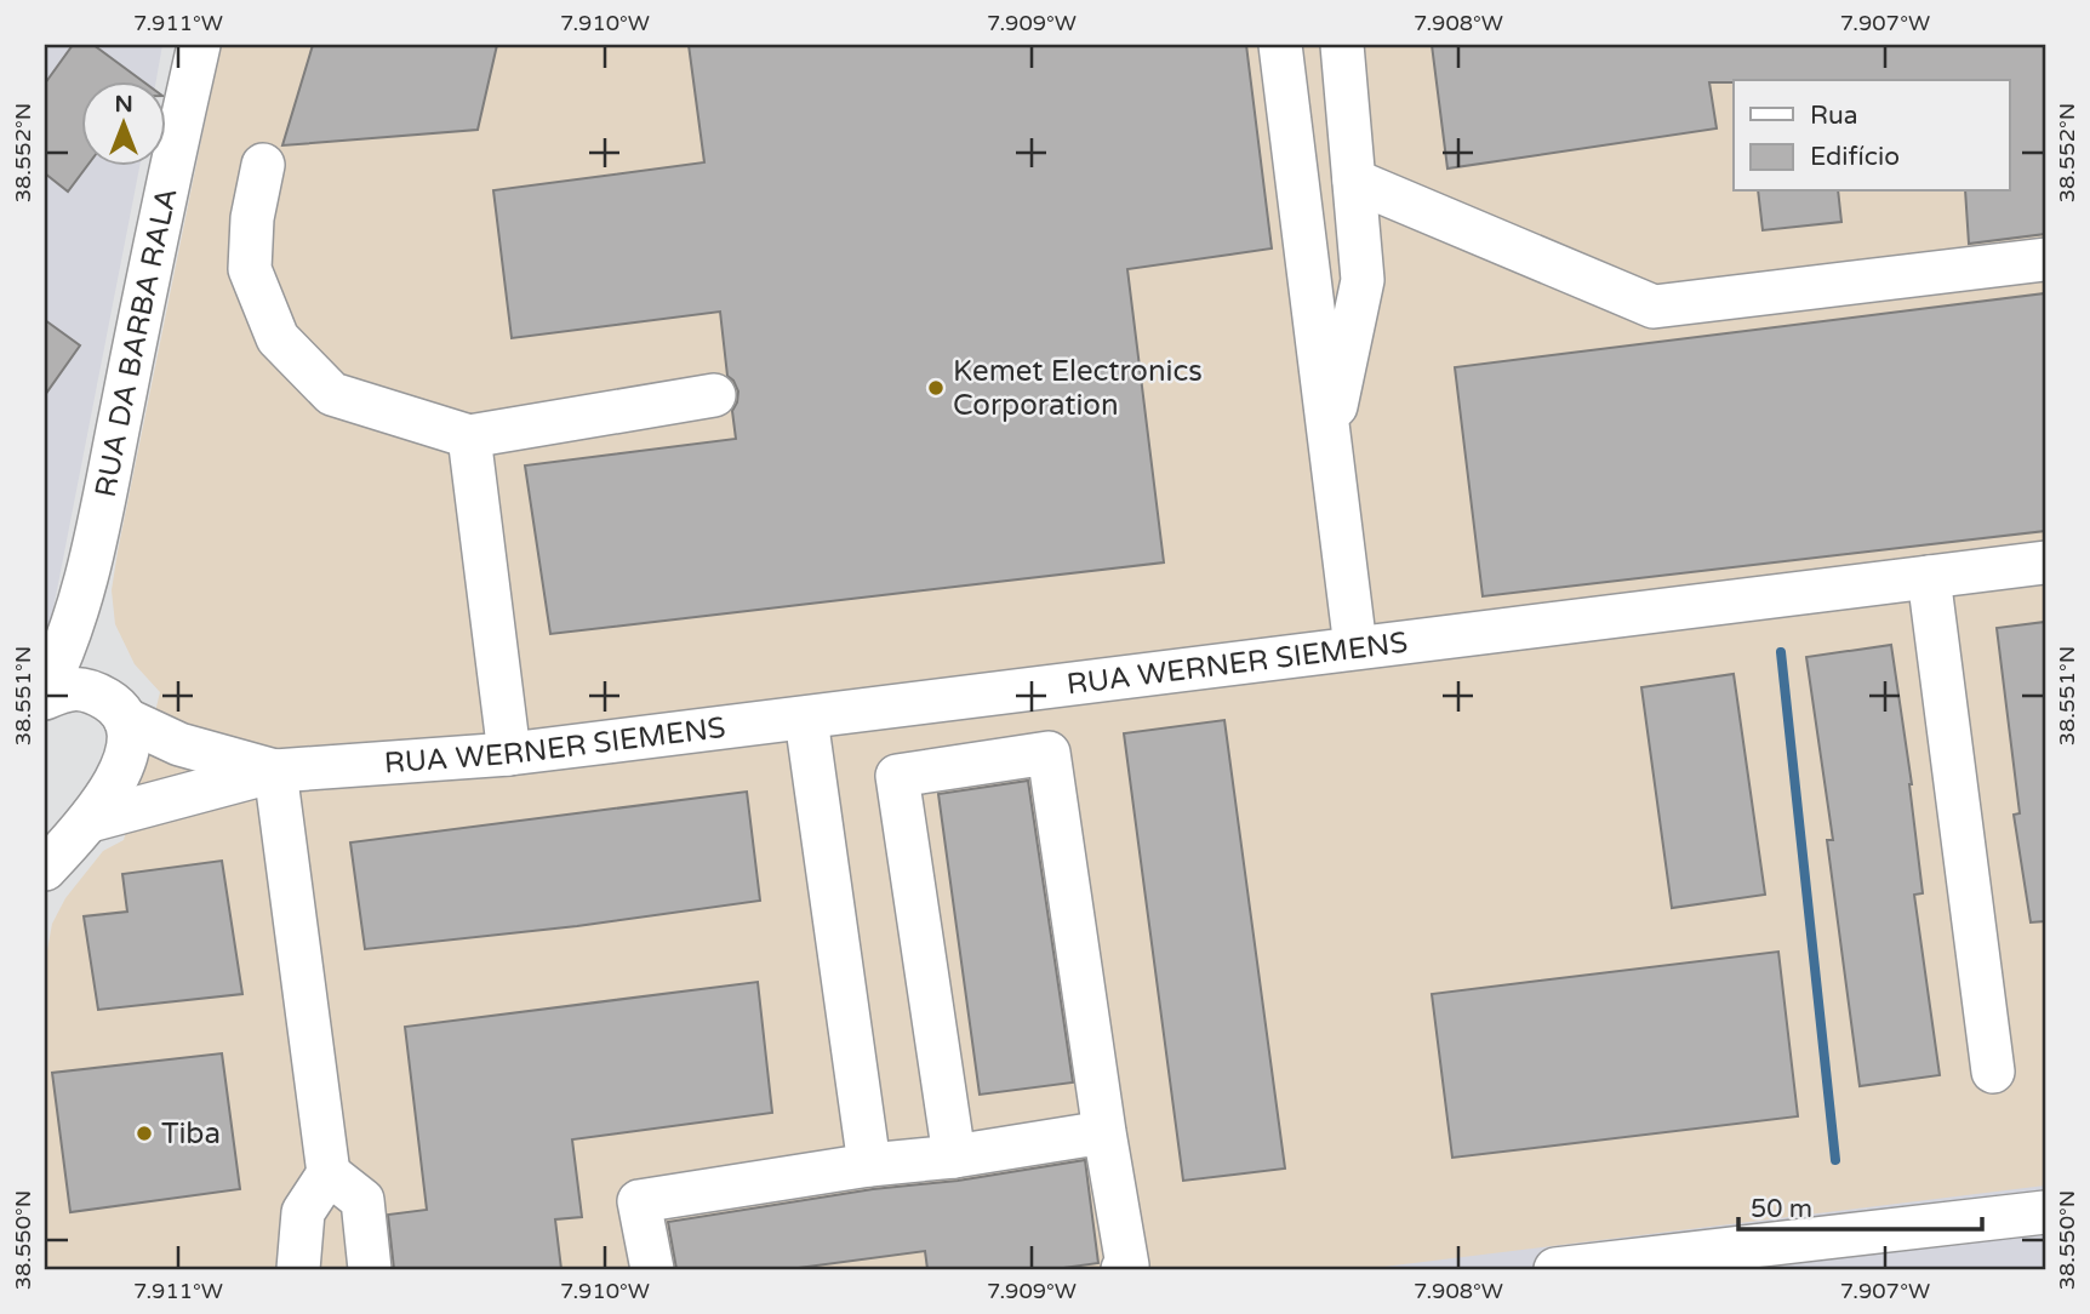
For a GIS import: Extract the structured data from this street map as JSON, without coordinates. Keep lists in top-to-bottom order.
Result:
{
  "streets": {
    "street": ["RUA DA BARBA RALA", "RUA WERNER SIEMENS"]
  },
  "crossings": [
    ["RUA DA BARBA RALA", "RUA WERNER SIEMENS"]
  ],
  "places": ["Kemet Electronics Corporation", "Tiba"],
  "legend": ["Rua", "Edifício"],
  "scale_bar": "50 m",
  "north": "top",
  "coordinates": [
    "7.911°W",
    "7.910°W",
    "7.909°W",
    "7.908°W",
    "7.907°W",
    "38.552°N",
    "38.551°N",
    "38.550°N"
  ]
}
